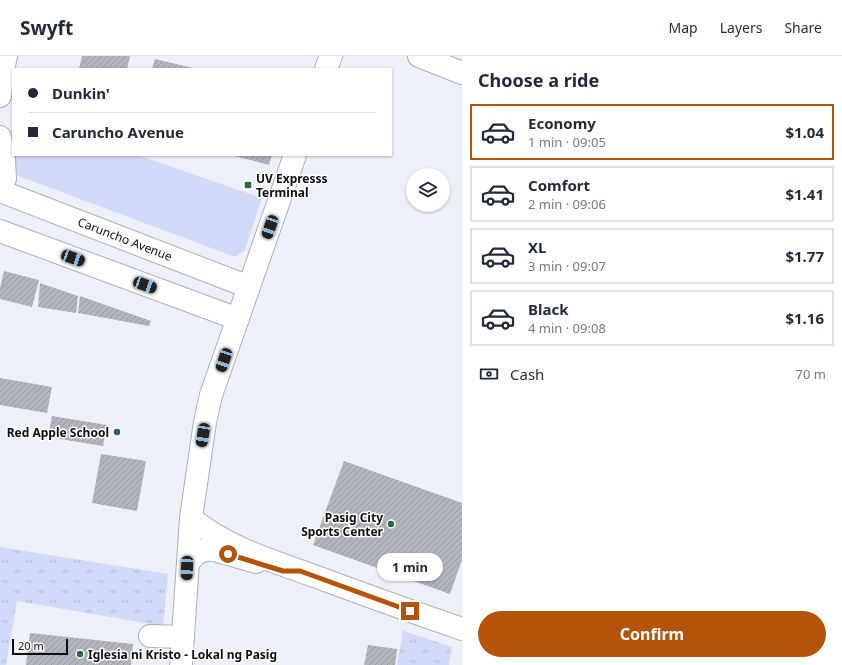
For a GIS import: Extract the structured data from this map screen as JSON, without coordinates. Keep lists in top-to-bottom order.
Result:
{
  "streets": {
    "main road": ["Caruncho Avenue"]
  },
  "places": {
    "transit": ["UV Expresss Terminal"],
    "other": ["Red Apple School", "Pasig City Sports Center", "Iglesia ni Kristo - Lokal ng Pasig"]
  },
  "scale_bar": "20 m",
  "page": {
    "header": "Swyft",
    "nav": ["Map", "Layers", "Share"],
    "heading": "Choose a ride",
    "banner": ["Dunkin'", "Caruncho Avenue"],
    "list": [
      {
        "name": "Economy",
        "note": "1 min · 09:05",
        "value": "$1.04"
      },
      {
        "name": "Comfort",
        "note": "2 min · 09:06",
        "value": "$1.41"
      },
      {
        "name": "XL",
        "note": "3 min · 09:07",
        "value": "$1.77"
      },
      {
        "name": "Black",
        "note": "4 min · 09:08",
        "value": "$1.16"
      }
    ],
    "pay": ["Cash", "70 m"],
    "bubble": "1 min",
    "buttons": "Confirm",
    "scale": "20 m"
  }
}
